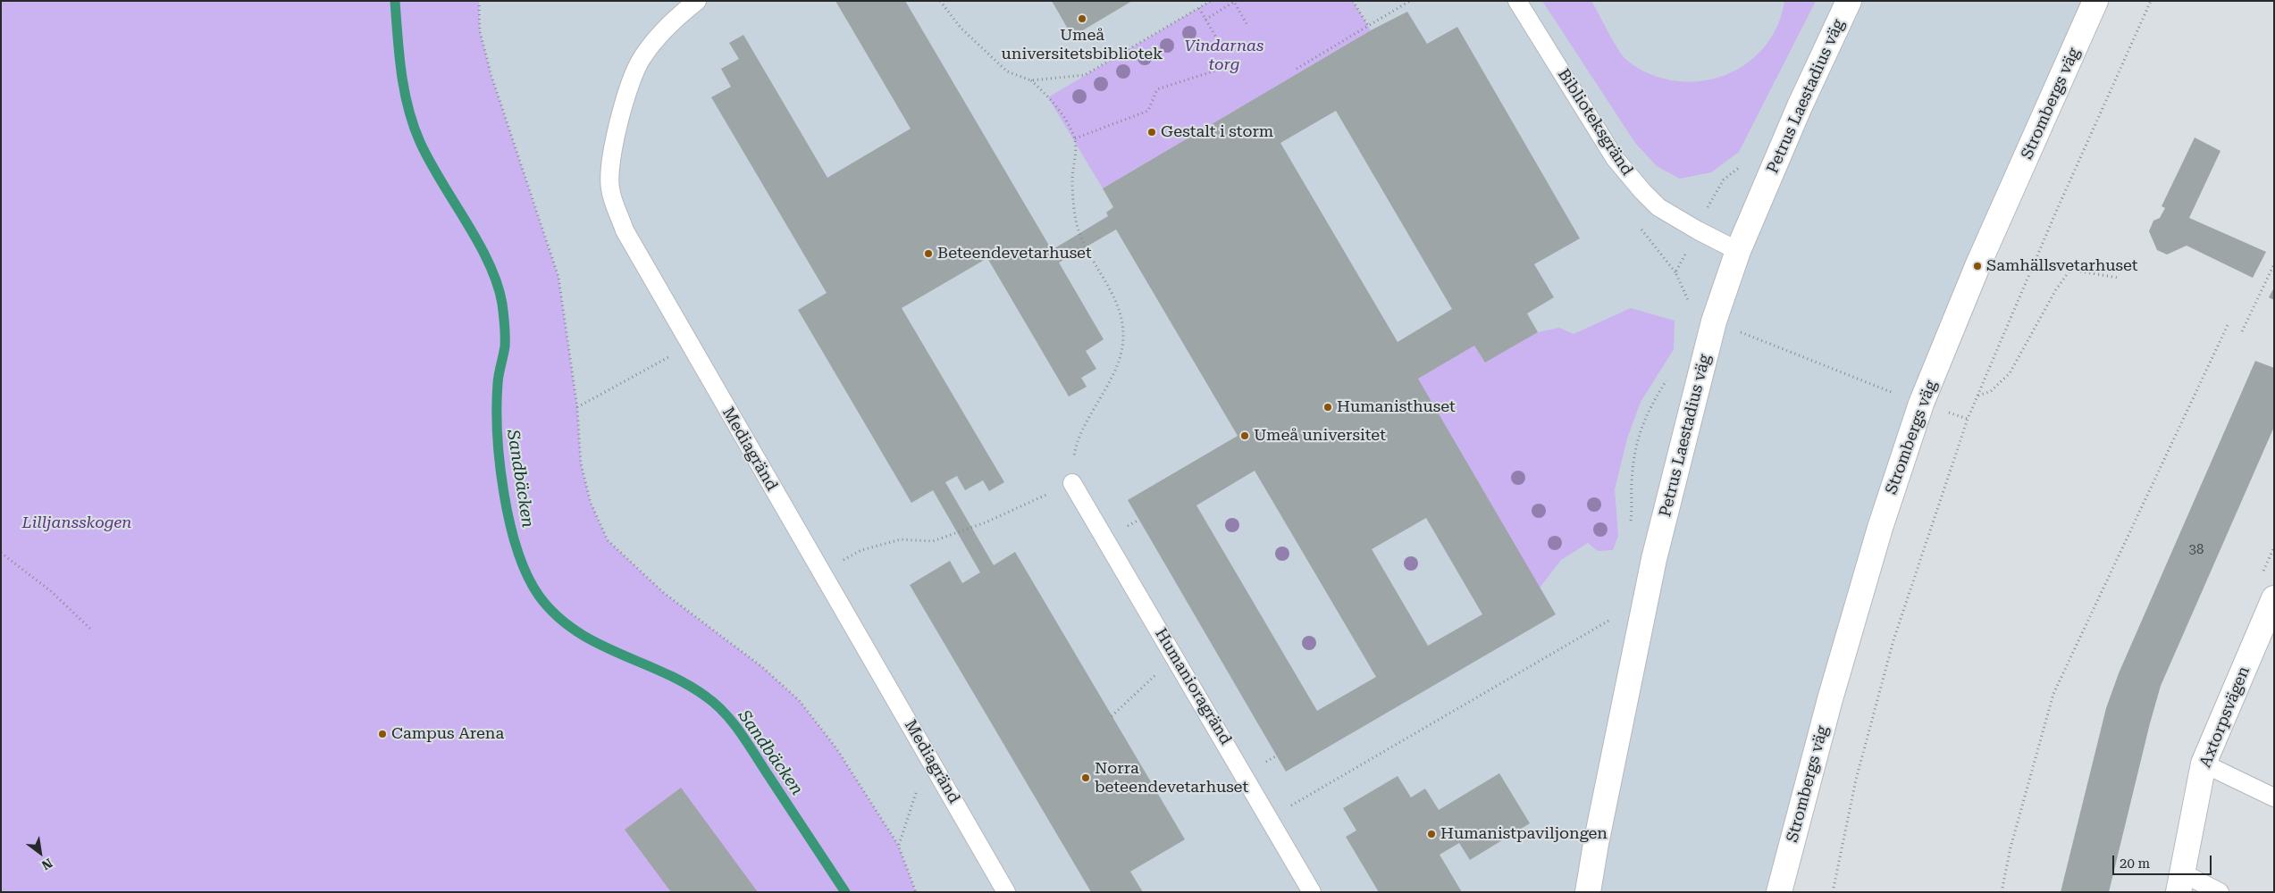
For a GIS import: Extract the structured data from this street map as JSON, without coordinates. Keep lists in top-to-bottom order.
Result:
{
  "streets": {
    "street": ["Petrus Laestadius väg", "Strombergs väg", "Axtorpsvägen"],
    "lane": ["Biblioteksgränd", "Mediagränd", "Humanioragränd"]
  },
  "crossings": [
    ["Petrus Laestadius väg", "Biblioteksgränd"]
  ],
  "water": ["Sandbäcken"],
  "parks": ["Vindarnas torg", "Lilljansskogen"],
  "places": [
    "Umeå universitetsbibliotek",
    "Gestalt i storm",
    "Beteendevetarhuset",
    "Samhällsvetarhuset",
    "Humanisthuset",
    "Umeå universitet",
    "Campus Arena",
    "Norra beteendevetarhuset",
    "Humanistpaviljongen"
  ],
  "house_numbers": ["38"],
  "scale_bar": "20 m",
  "north": "bottom right"
}
